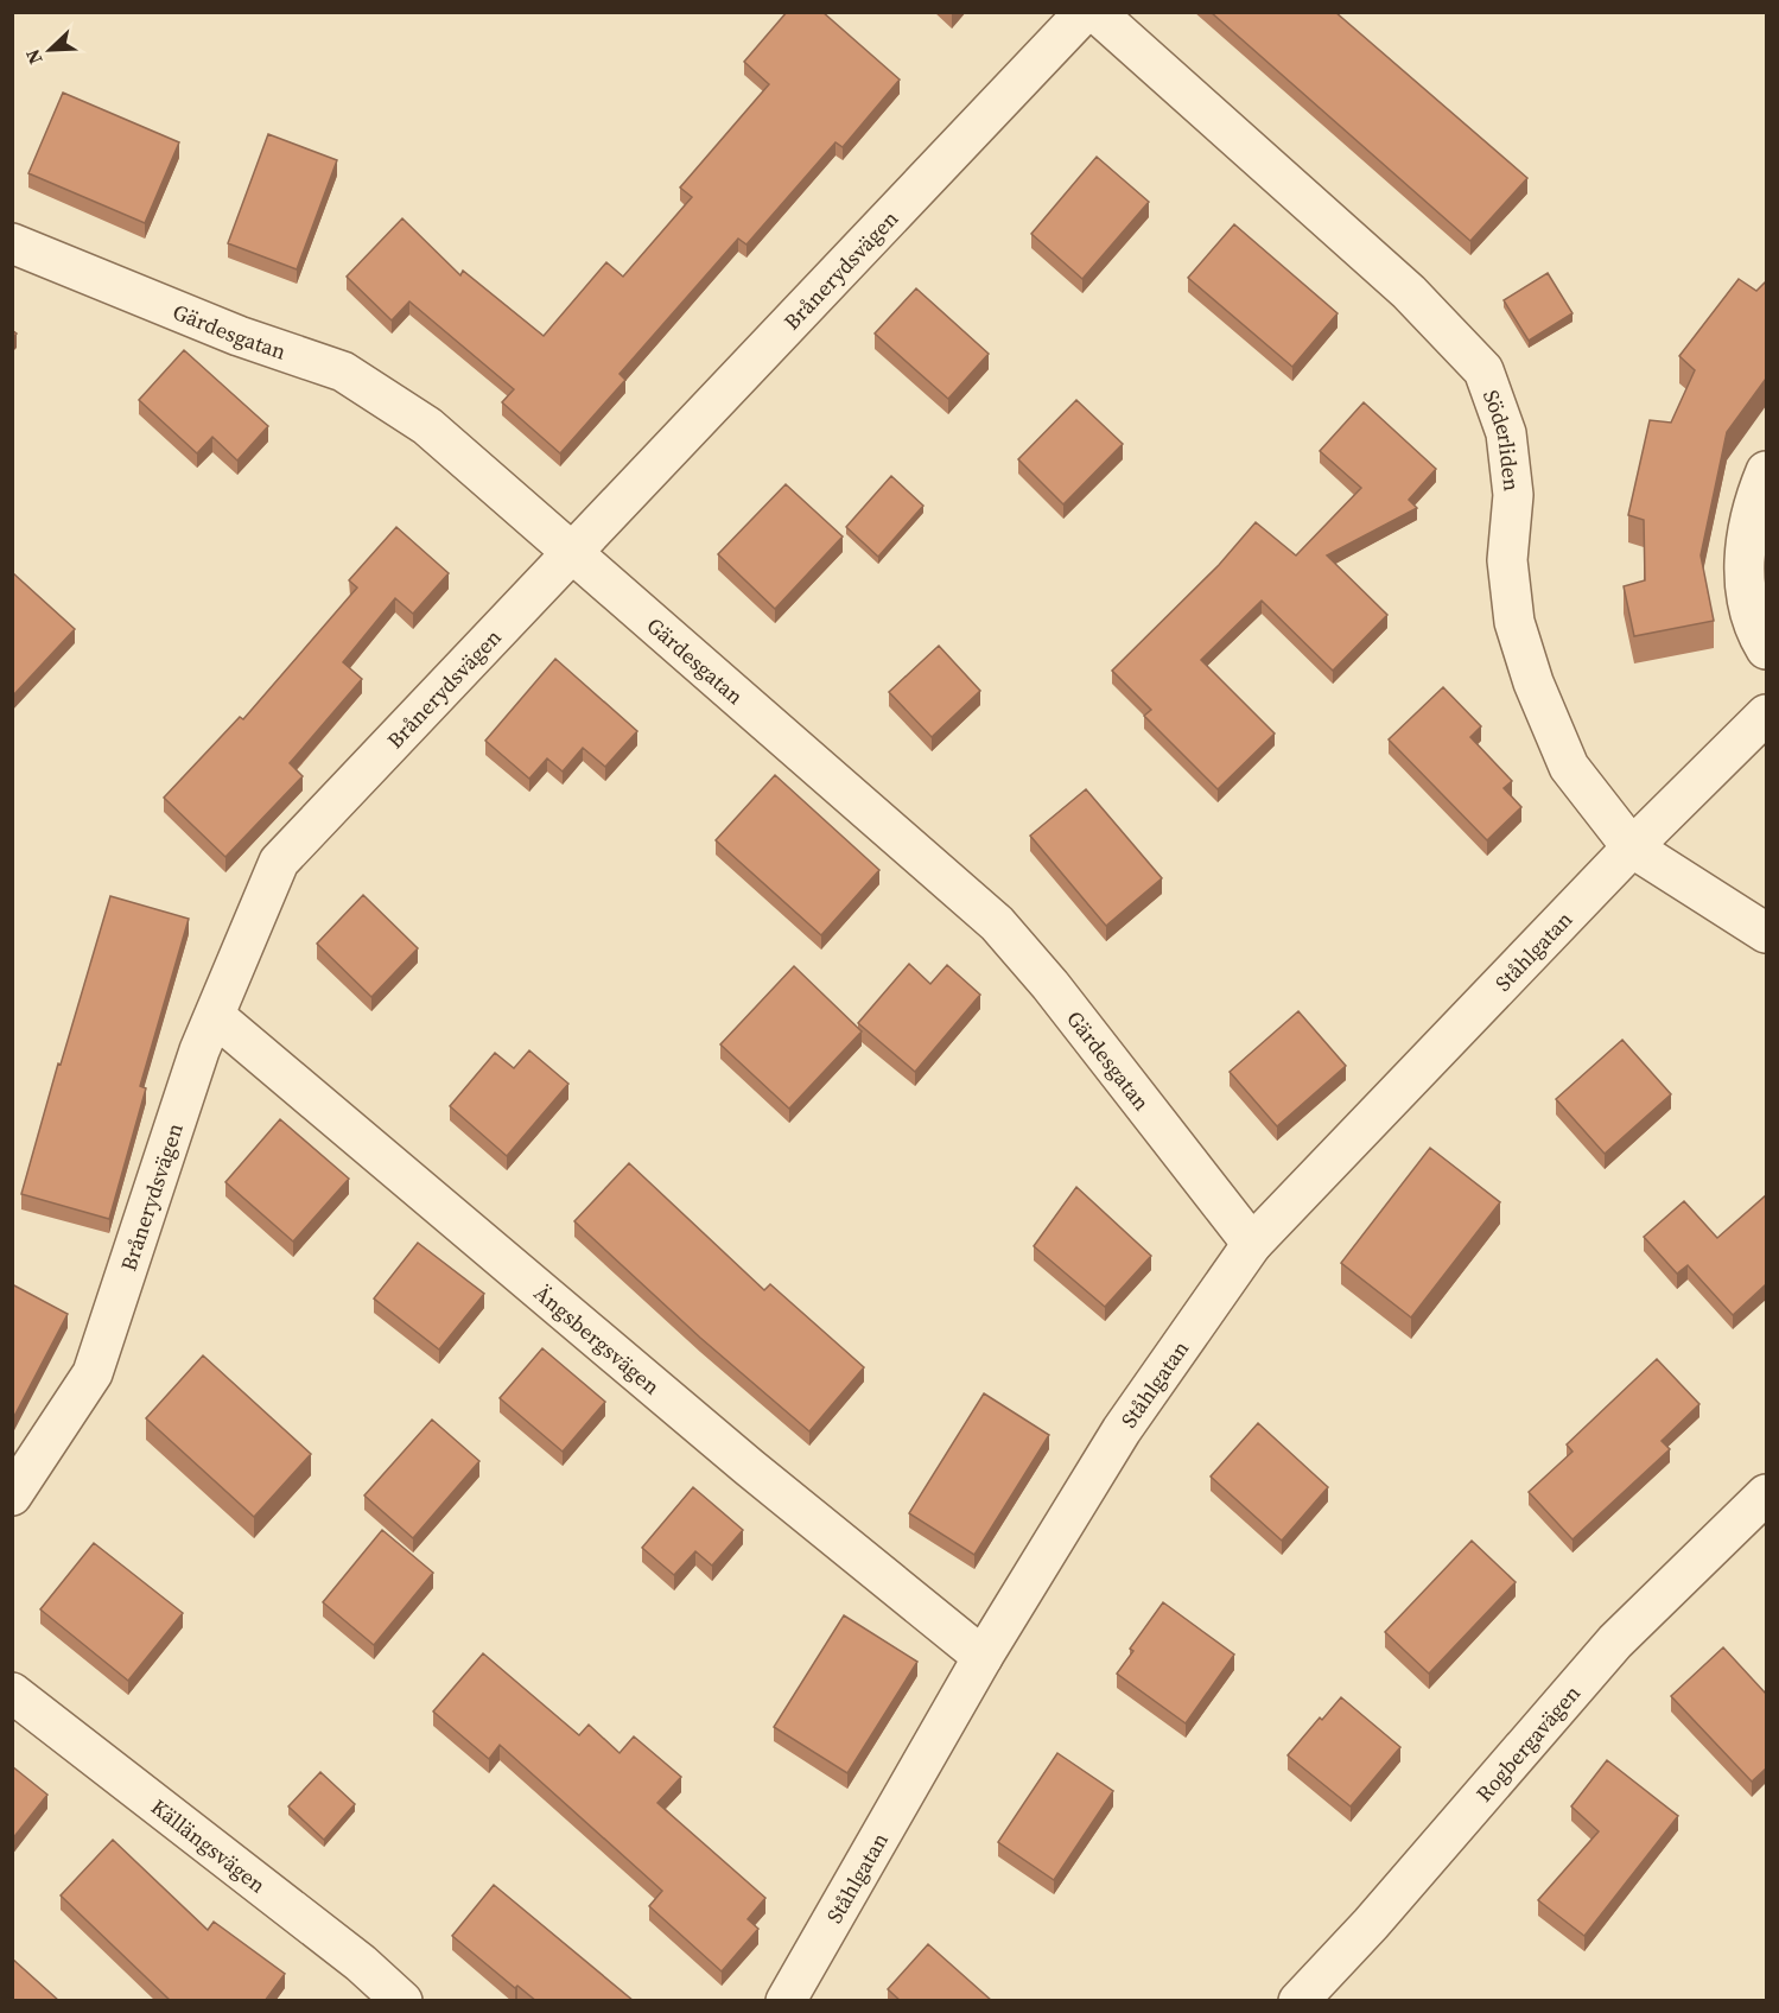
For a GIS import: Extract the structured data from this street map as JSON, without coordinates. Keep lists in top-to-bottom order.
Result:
{
  "streets": {
    "street": [
      "Brånerydsvägen",
      "Gärdesgatan",
      "Söderliden",
      "Ståhlgatan",
      "Ängsbergsvägen",
      "Rogbergavägen",
      "Källängsvägen"
    ]
  },
  "crossings": [
    ["Brånerydsvägen", "Gärdesgatan"],
    ["Brånerydsvägen", "Ängsbergsvägen"],
    ["Gärdesgatan", "Ståhlgatan"],
    ["Söderliden", "Ståhlgatan"],
    ["Ståhlgatan", "Ängsbergsvägen"]
  ],
  "north": "bottom left"
}
